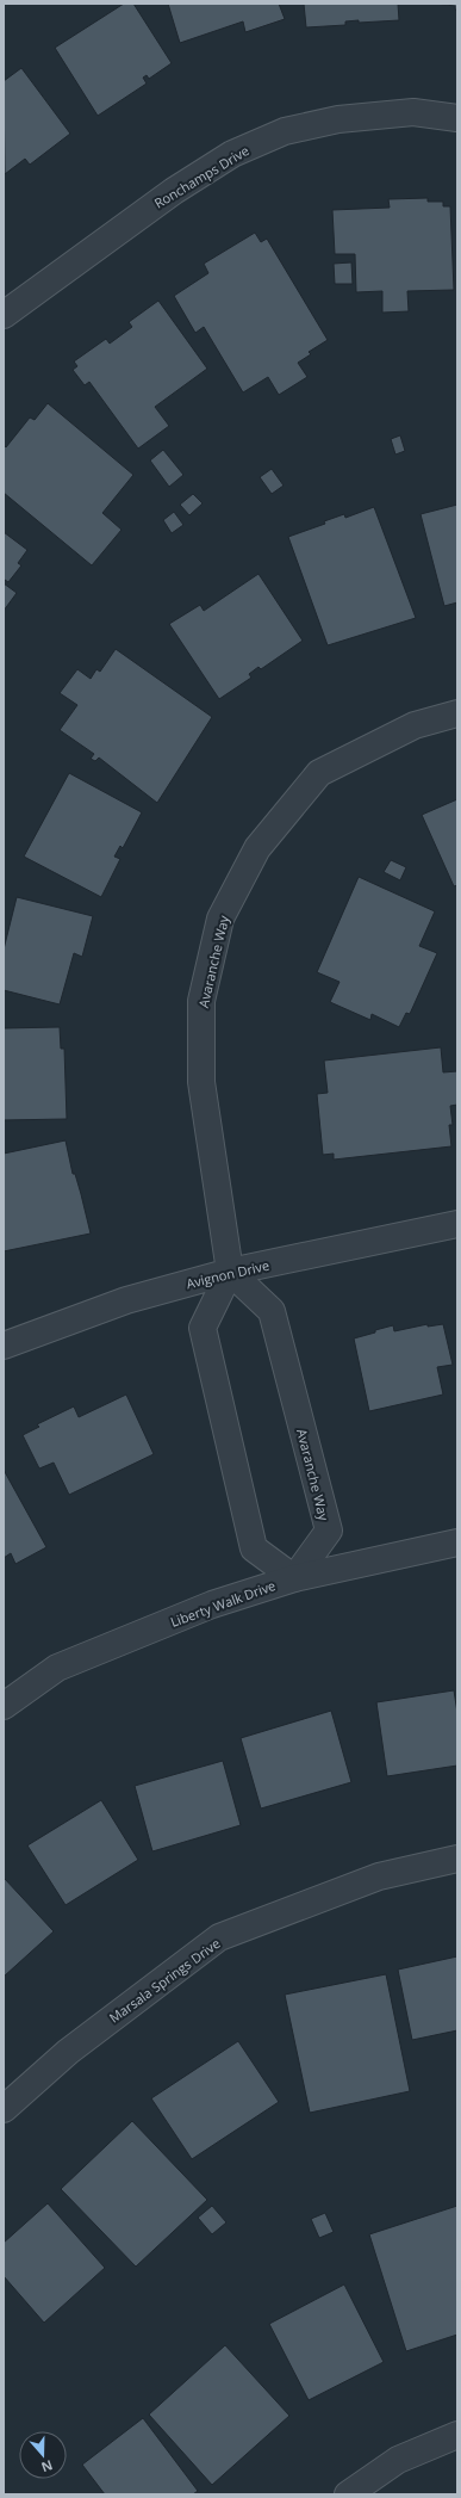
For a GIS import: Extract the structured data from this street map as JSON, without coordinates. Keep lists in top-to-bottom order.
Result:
{
  "streets": {
    "street": [
      "Ronchamps Drive",
      "Avaranche Way",
      "Avignon Drive",
      "Liberty Walk Drive",
      "Marsala Springs Drive"
    ]
  },
  "crossings": [
    ["Avaranche Way", "Avignon Drive"],
    ["Avaranche Way", "Liberty Walk Drive"]
  ],
  "north": "bottom"
}
